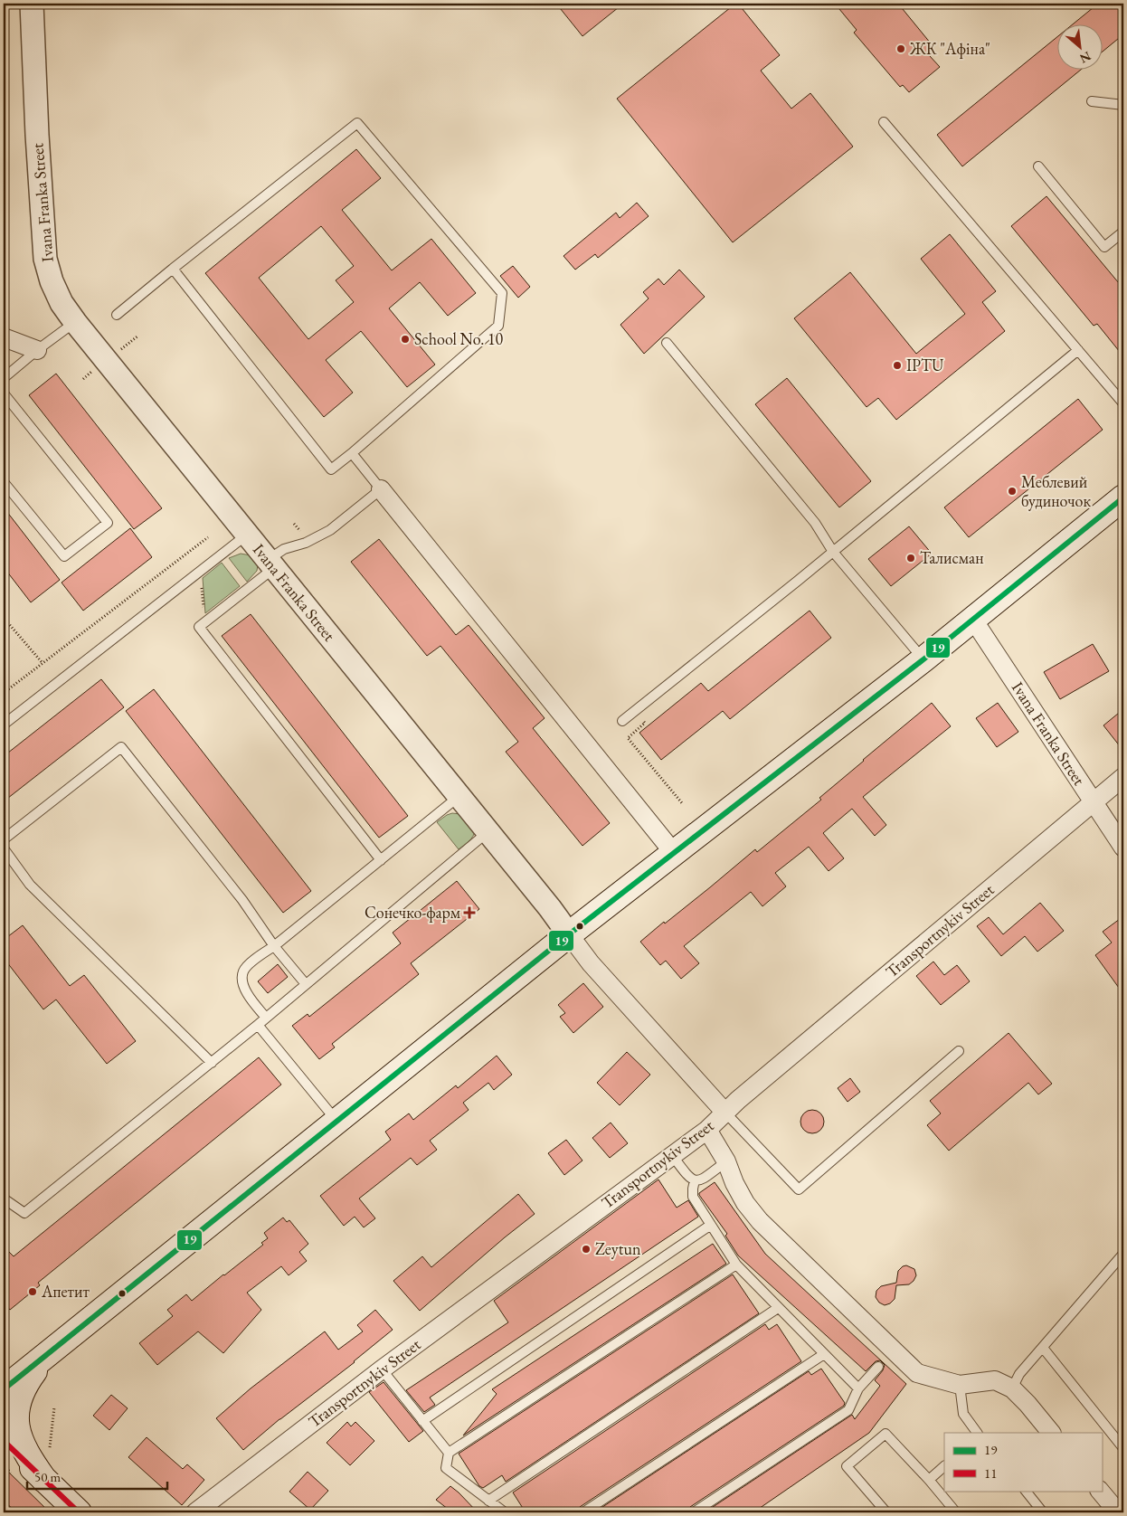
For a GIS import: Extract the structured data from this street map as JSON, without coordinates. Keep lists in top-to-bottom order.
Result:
{
  "streets": {
    "street": ["Ivana Franka Street", "Transportnykiv Street"]
  },
  "crossings": [
    ["Ivana Franka Street", "Transportnykiv Street"]
  ],
  "places": {
    "other": [
      "ЖК \"Афіна\"",
      "School No. 10",
      "IPTU",
      "Меблевий будиночок",
      "Талисман",
      "Zeytun",
      "Апетит"
    ],
    "health": ["Сонечко-фарм"]
  },
  "lines": ["transit line 19", "transit line 11"],
  "legend": ["19", "11"],
  "scale_bar": "50 m",
  "north": "bottom right"
}
